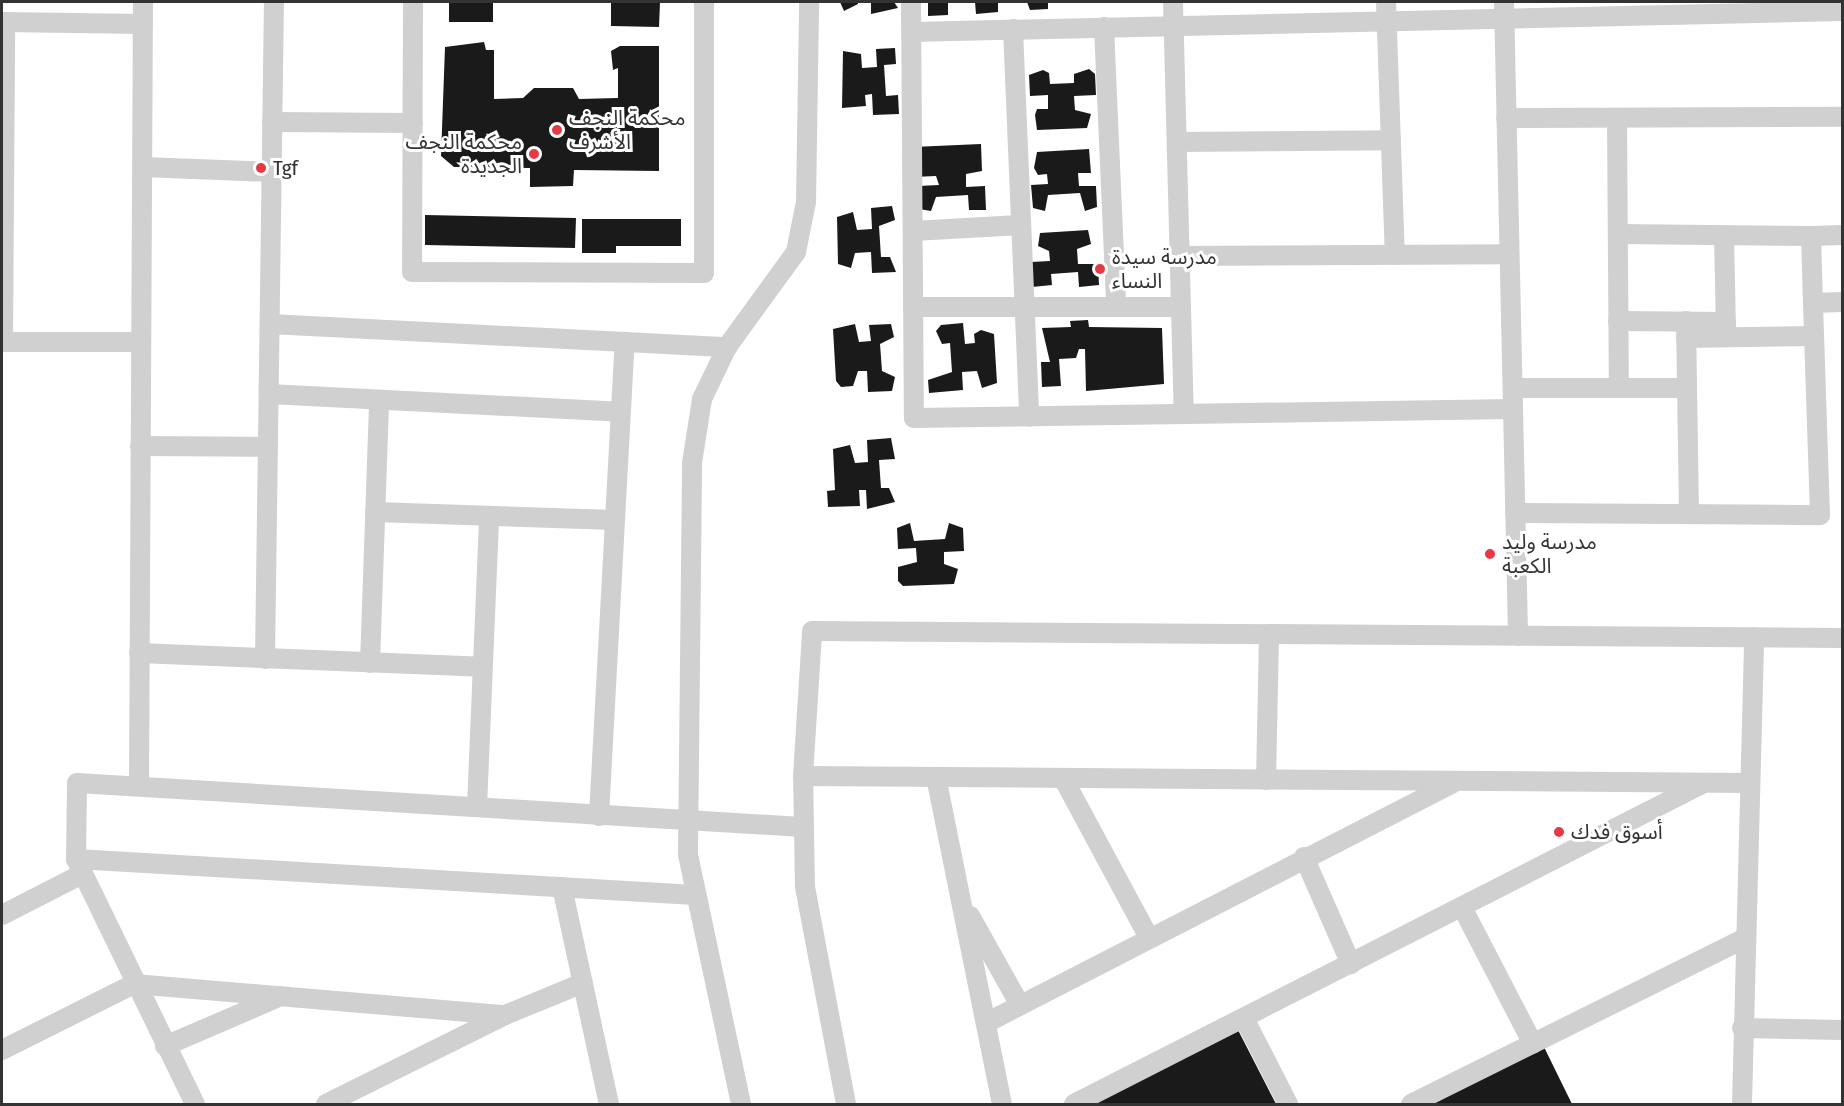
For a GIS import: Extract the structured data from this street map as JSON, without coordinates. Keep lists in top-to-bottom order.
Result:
{
  "places": [
    "محكمة النجف الأشرف",
    "محكمة النجف الجديدة",
    "Tgf",
    "مدرسة سيدة النساء",
    "مدرسة وليد الكعبة",
    "أسوق فدك"
  ]
}
